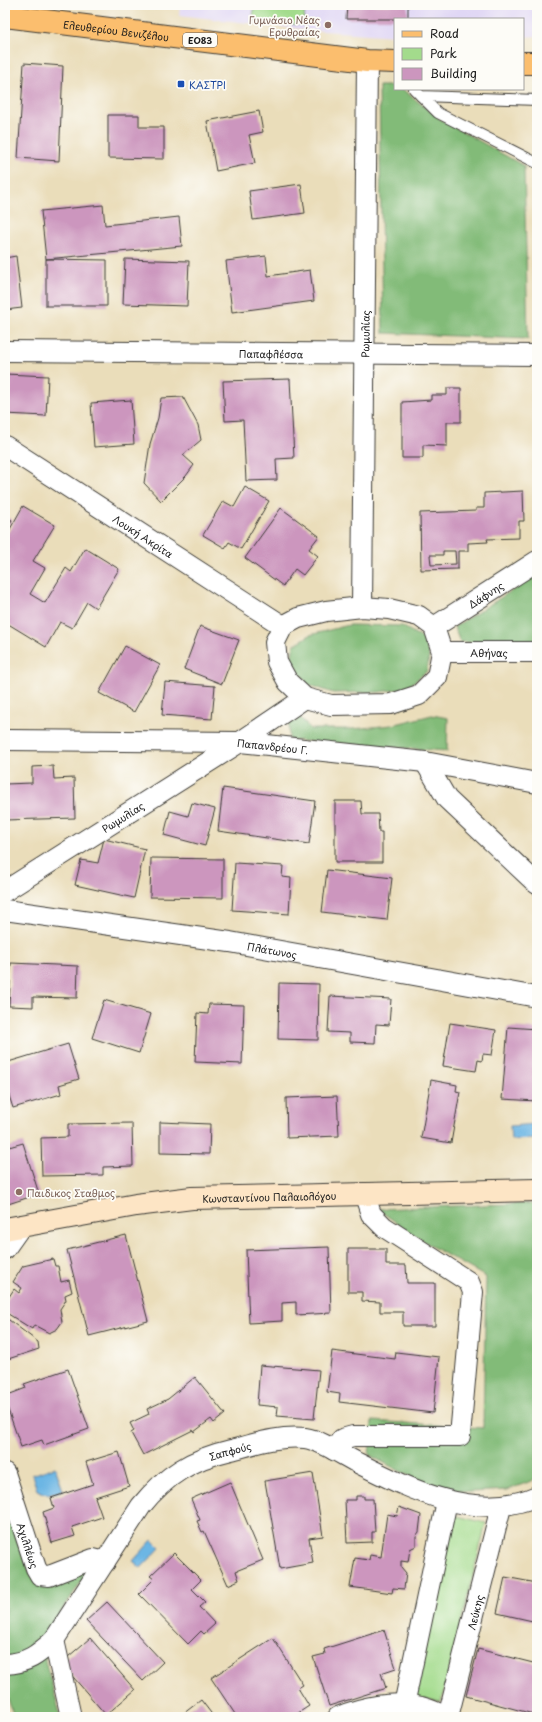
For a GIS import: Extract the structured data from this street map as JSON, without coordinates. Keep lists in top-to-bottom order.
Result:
{
  "streets": {
    "main road": ["Ελευθερίου Βενιζέλου", "ΕΟ83"],
    "street": [
      "Ρωμυλίας",
      "Παπαφλέσσα",
      "Λουκή Ακρίτα",
      "Δάφνης",
      "Αθήνας",
      "Παπανδρέου Γ.",
      "Πλάτωνος",
      "Κωνσταντίνου Παλαιολόγου",
      "Σαπφούς",
      "Αχιλλέως",
      "Λεύκης"
    ]
  },
  "crossings": [
    ["Ελευθερίου Βενιζέλου", "Ρωμυλίας"],
    ["Ρωμυλίας", "Παπαφλέσσα"],
    ["Ρωμυλίας", "Λουκή Ακρίτα"],
    ["Ρωμυλίας", "Δάφνης"],
    ["Ρωμυλίας", "Αθήνας"],
    ["Ρωμυλίας", "Παπανδρέου Γ."],
    ["Λουκή Ακρίτα", "Δάφνης"],
    ["Λουκή Ακρίτα", "Αθήνας"],
    ["Δάφνης", "Αθήνας"],
    ["Σαπφούς", "Αχιλλέως"],
    ["Σαπφούς", "Λεύκης"]
  ],
  "places": {
    "other": ["Γυμνάσιο Νέας Ερυθραίας", "Παιδικος Σταθμος"],
    "transit": ["ΚΑΣΤΡΙ"]
  },
  "legend": ["Road", "Park", "Building"]
}
